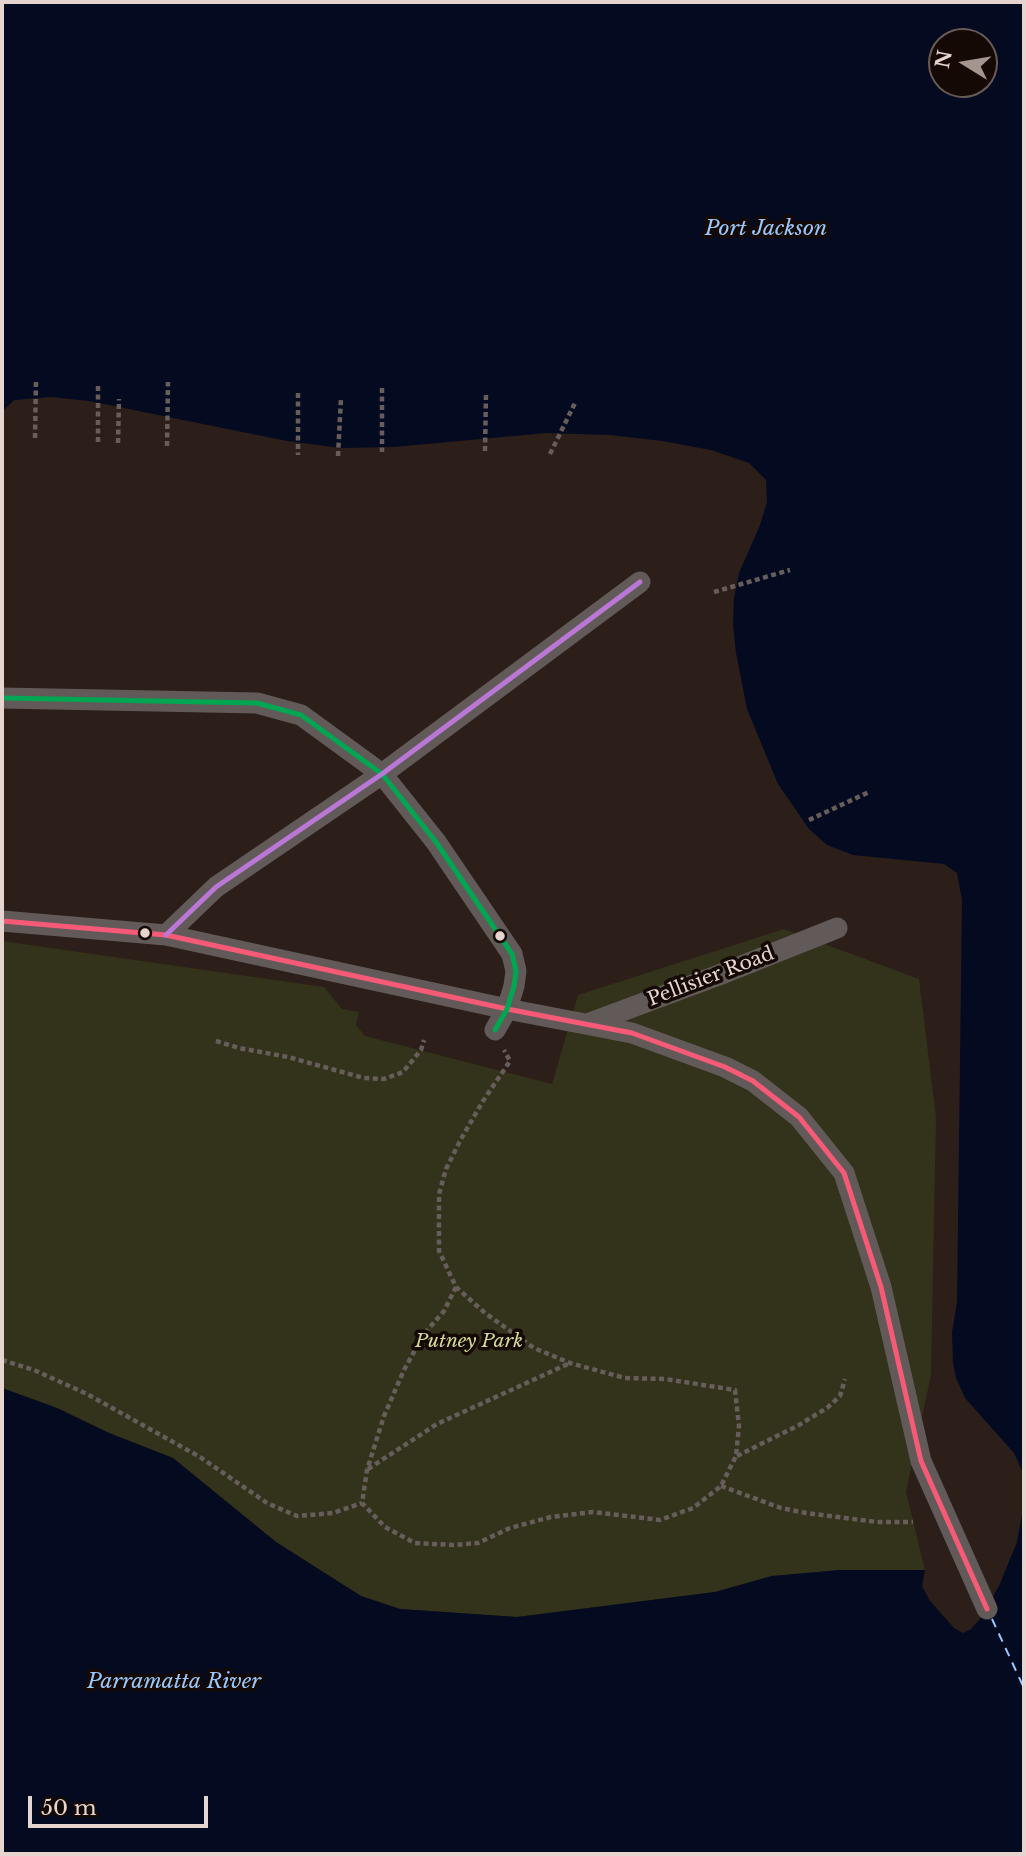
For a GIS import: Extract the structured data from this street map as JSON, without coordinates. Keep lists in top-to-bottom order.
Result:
{
  "streets": {
    "street": ["Pellisier Road"]
  },
  "water": ["Port Jackson", "Parramatta River"],
  "parks": ["Putney Park"],
  "scale_bar": "50 m",
  "north": "left"
}
